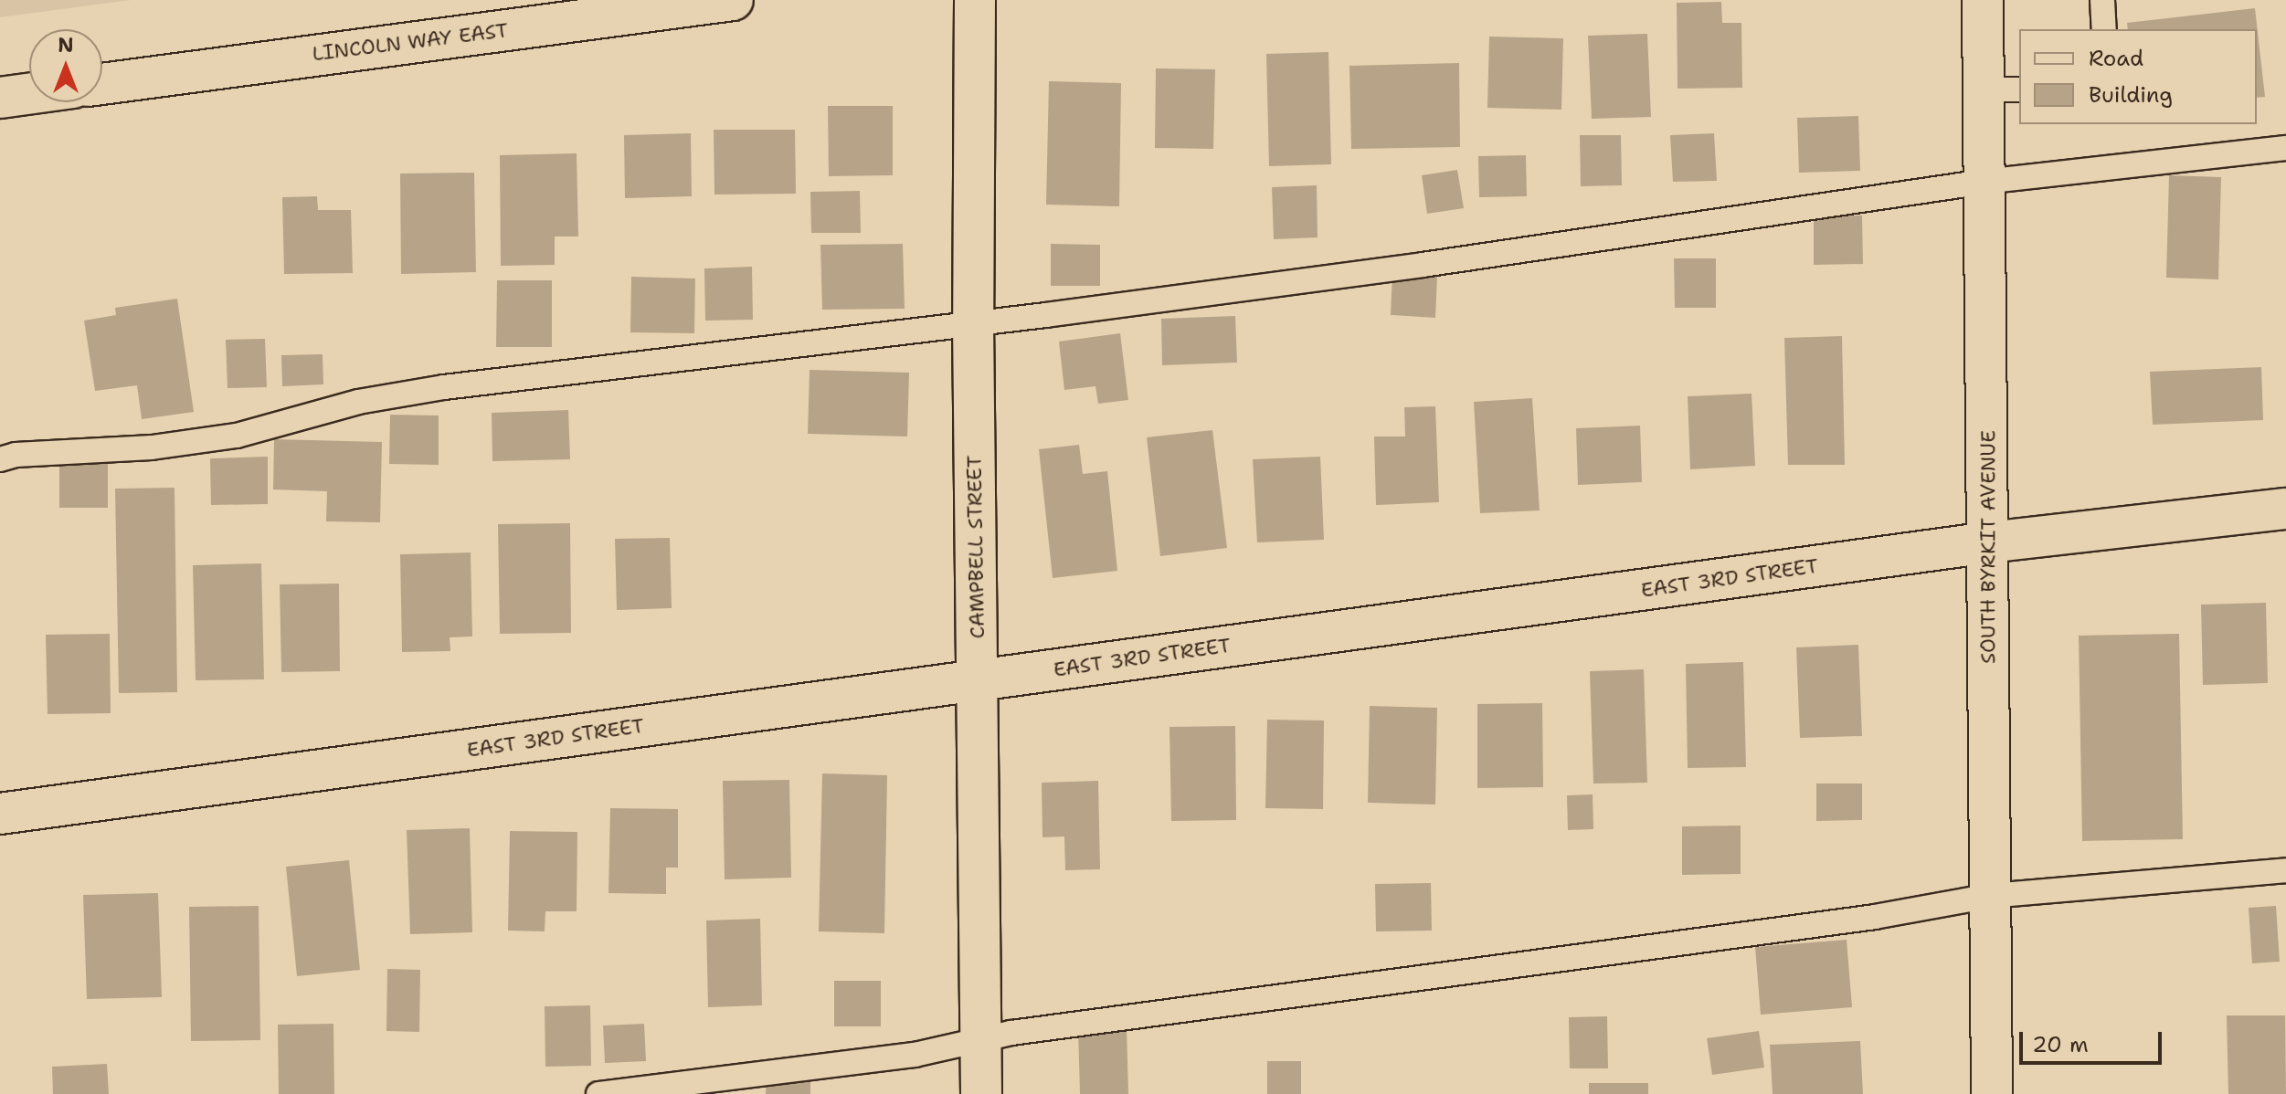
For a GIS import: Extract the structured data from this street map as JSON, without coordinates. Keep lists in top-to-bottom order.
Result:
{
  "streets": {
    "street": [
      "LINCOLN WAY EAST",
      "CAMPBELL STREET",
      "SOUTH BYRKIT AVENUE",
      "EAST 3RD STREET"
    ]
  },
  "crossings": [
    ["CAMPBELL STREET", "EAST 3RD STREET"],
    ["SOUTH BYRKIT AVENUE", "EAST 3RD STREET"]
  ],
  "legend": ["Road", "Building"],
  "scale_bar": "20 m",
  "north": "top"
}
